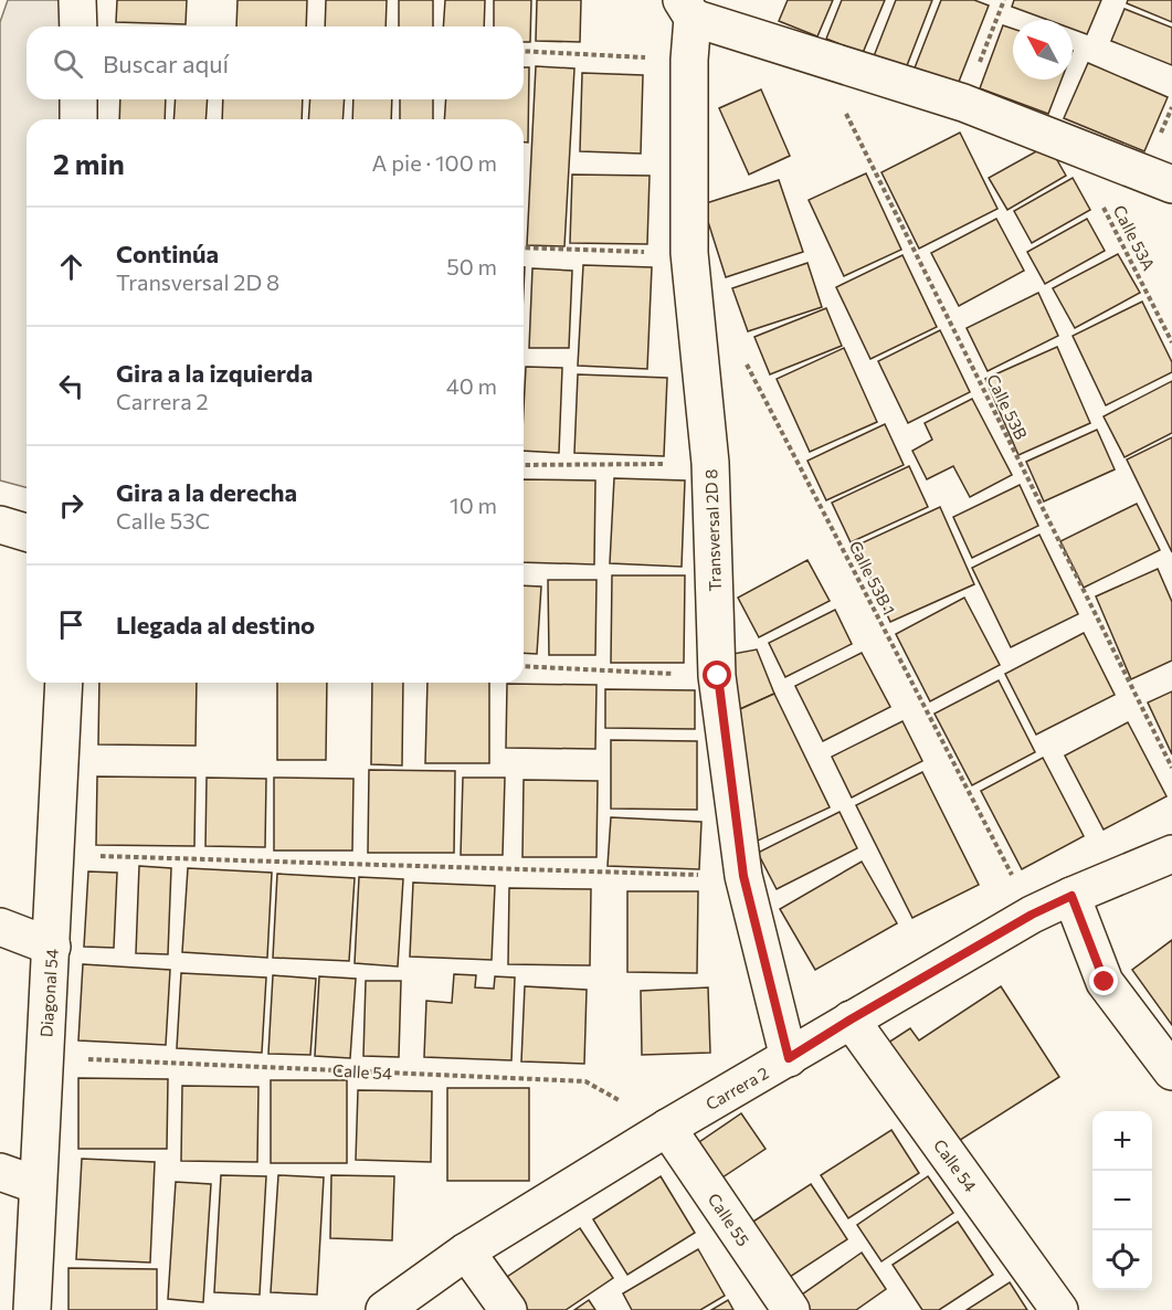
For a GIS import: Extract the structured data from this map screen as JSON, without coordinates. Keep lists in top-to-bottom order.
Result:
{
  "streets": {
    "street": [
      "Transversal 2D 8",
      "Diagonal 54",
      "Calle 54",
      "Carrera 2",
      "Calle 55"
    ],
    "path": ["Calle 53A", "Calle 53B", "Calle 53B 1"]
  },
  "crossings": [
    ["Transversal 2D 8", "Carrera 2"],
    ["Calle 53B 1", "Carrera 2"],
    ["Diagonal 54", "Calle 54"],
    ["Calle 54", "Carrera 2"],
    ["Calle 54", "Calle 55"],
    ["Carrera 2", "Calle 55"]
  ],
  "north": "top left",
  "page": {
    "search": "Buscar aquí",
    "heading": ["2 min", "A pie · 100 m"],
    "list": [
      ["Continúa", "Transversal 2D 8", "50 m"],
      ["Gira a la izquierda", "Carrera 2", "40 m"],
      ["Gira a la derecha", "Calle 53C", "10 m"],
      "Llegada al destino"
    ],
    "map_buttons": ["+", "−"]
  }
}
